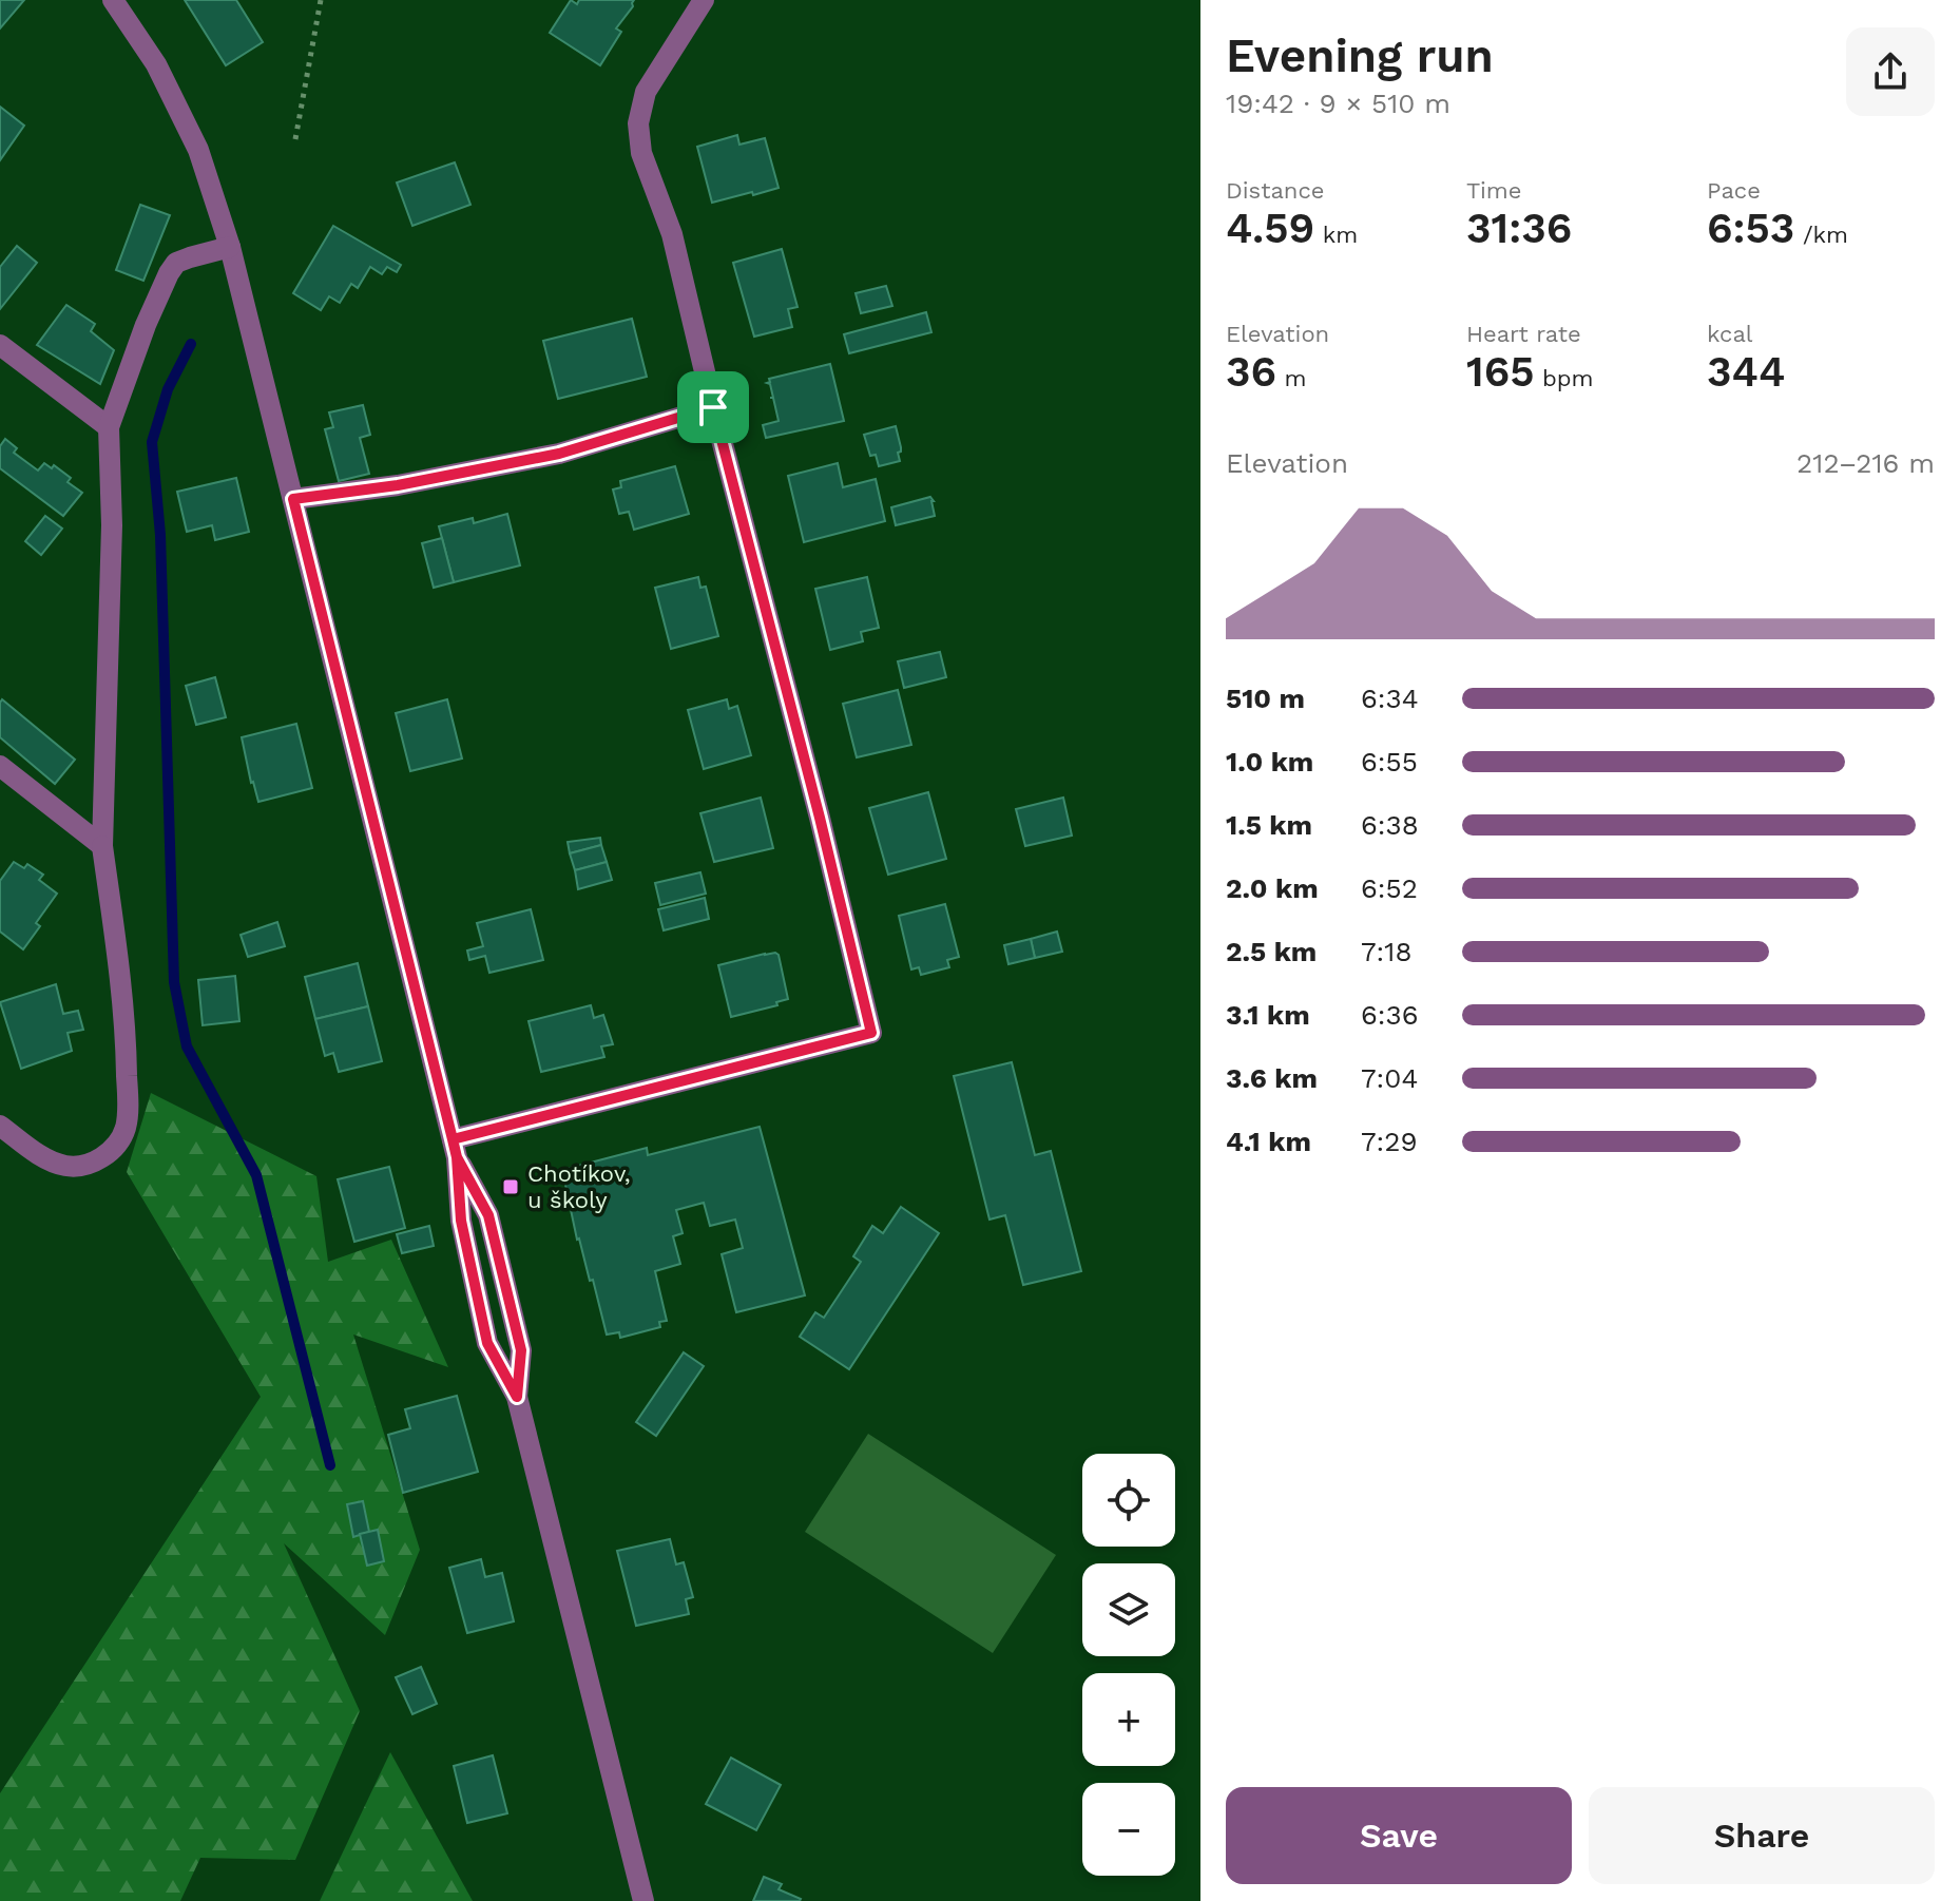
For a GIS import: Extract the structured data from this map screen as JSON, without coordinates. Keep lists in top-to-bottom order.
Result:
{
  "places": {
    "transit": ["Chotíkov, u školy"]
  },
  "page": {
    "heading": ["Evening run", "19:42 · 9 × 510 m"],
    "stats": [
      ["Distance", "4.59 km"],
      ["Time", "31:36"],
      ["Pace", "6:53 /km"],
      ["Elevation", "36 m"],
      ["Heart rate", "165 bpm"],
      ["kcal", "344"]
    ],
    "chart": ["Elevation", "212–216 m"],
    "list": [
      {
        "name": "510 m",
        "note": "6:34"
      },
      {
        "name": "1.0 km",
        "note": "6:55"
      },
      {
        "name": "1.5 km",
        "note": "6:38"
      },
      {
        "name": "2.0 km",
        "note": "6:52"
      },
      {
        "name": "2.5 km",
        "note": "7:18"
      },
      {
        "name": "3.1 km",
        "note": "6:36"
      },
      {
        "name": "3.6 km",
        "note": "7:04"
      },
      {
        "name": "4.1 km",
        "note": "7:29"
      }
    ],
    "map_buttons": ["+", "−"],
    "buttons": ["Save", "Share"]
  }
}
